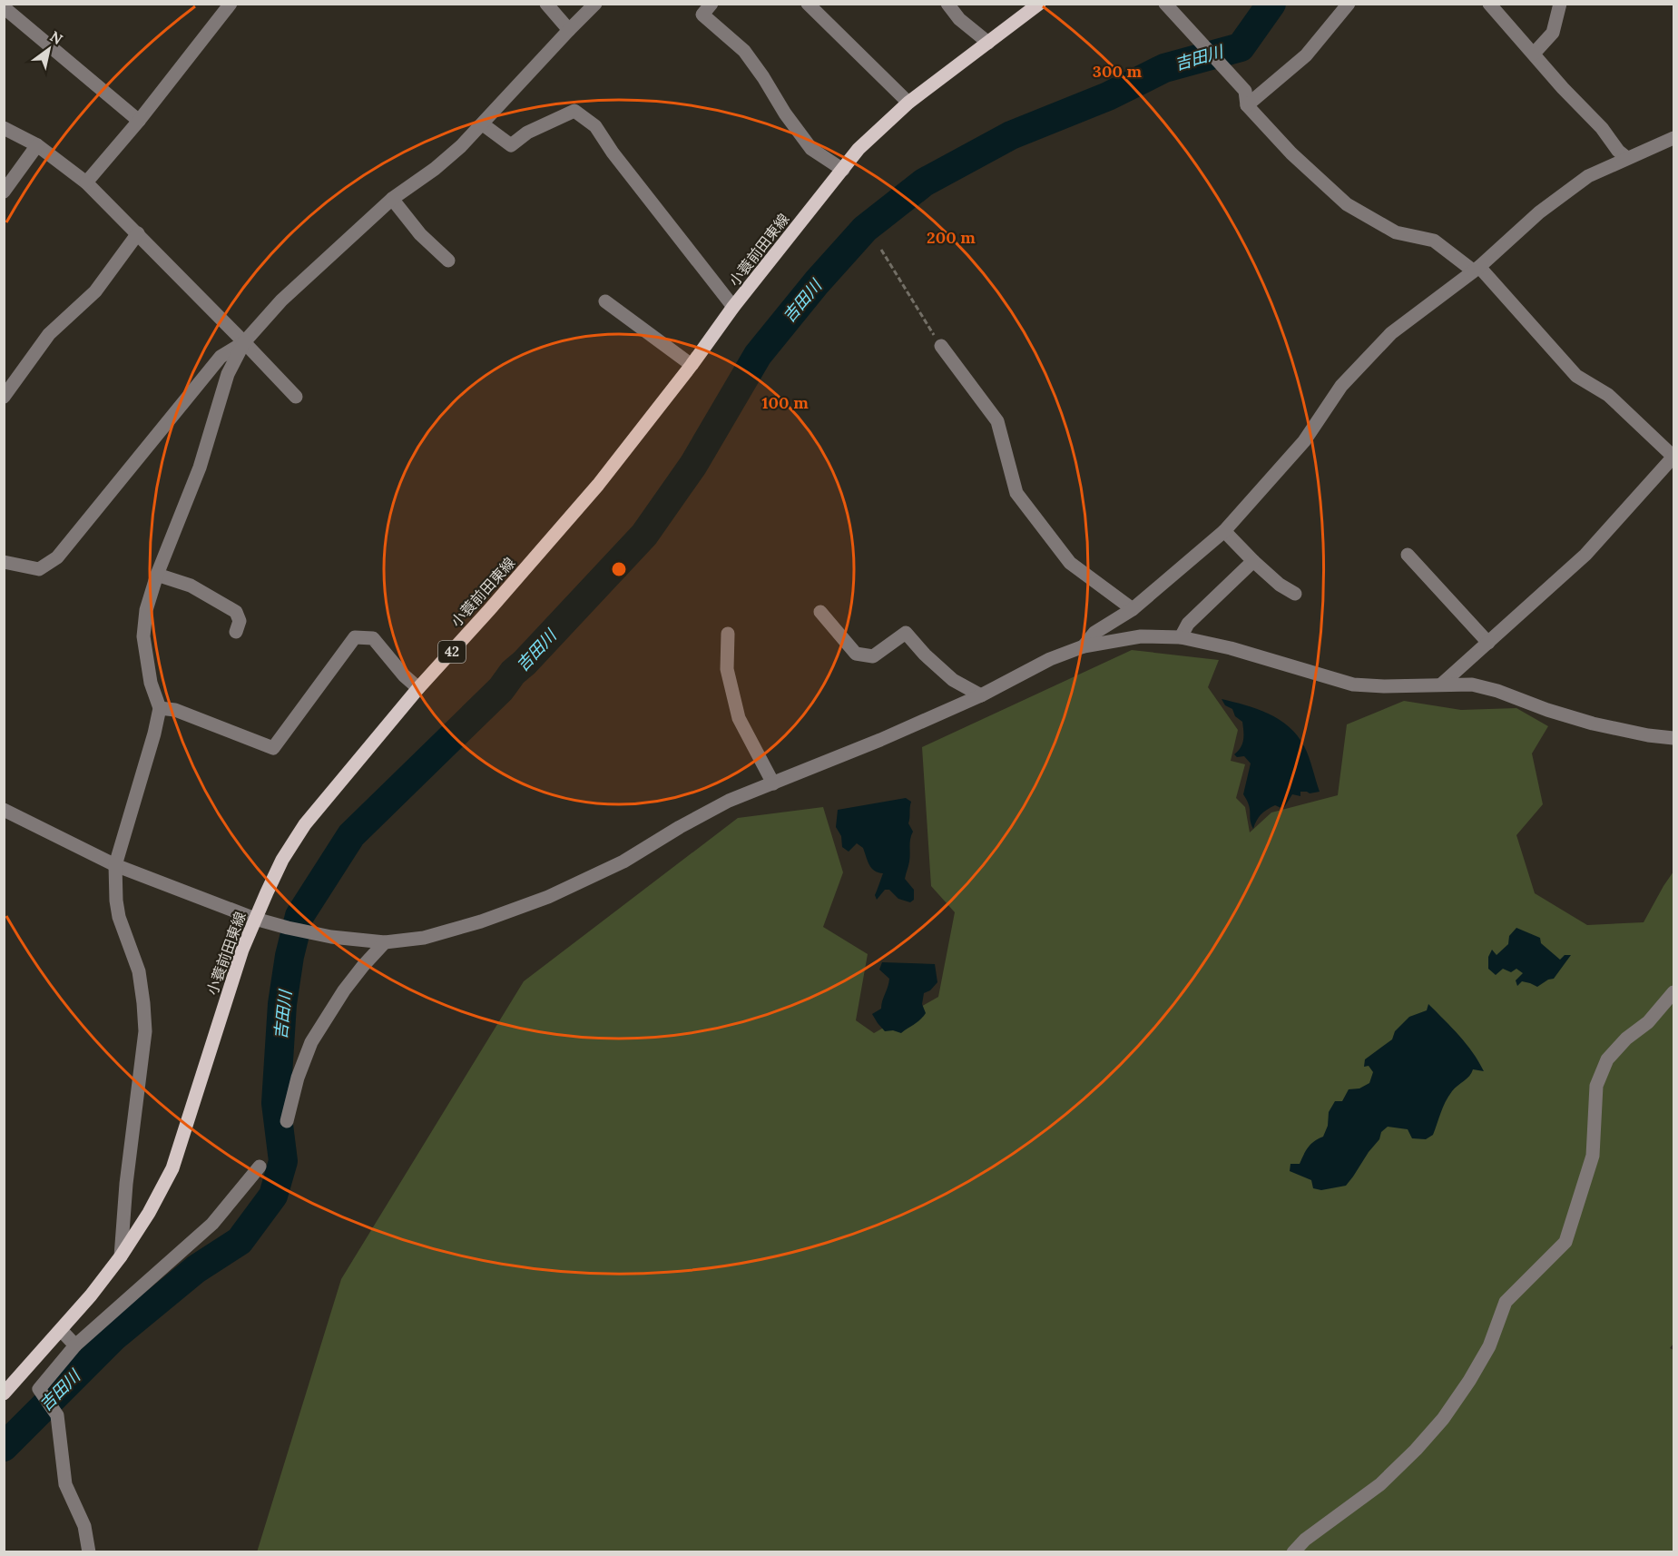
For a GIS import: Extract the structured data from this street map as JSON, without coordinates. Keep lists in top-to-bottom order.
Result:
{
  "streets": {
    "main road": ["小蓑前田東線", "42"]
  },
  "water": ["吉田川"],
  "north": "top right",
  "rings": ["300 m", "200 m", "100 m"]
}
